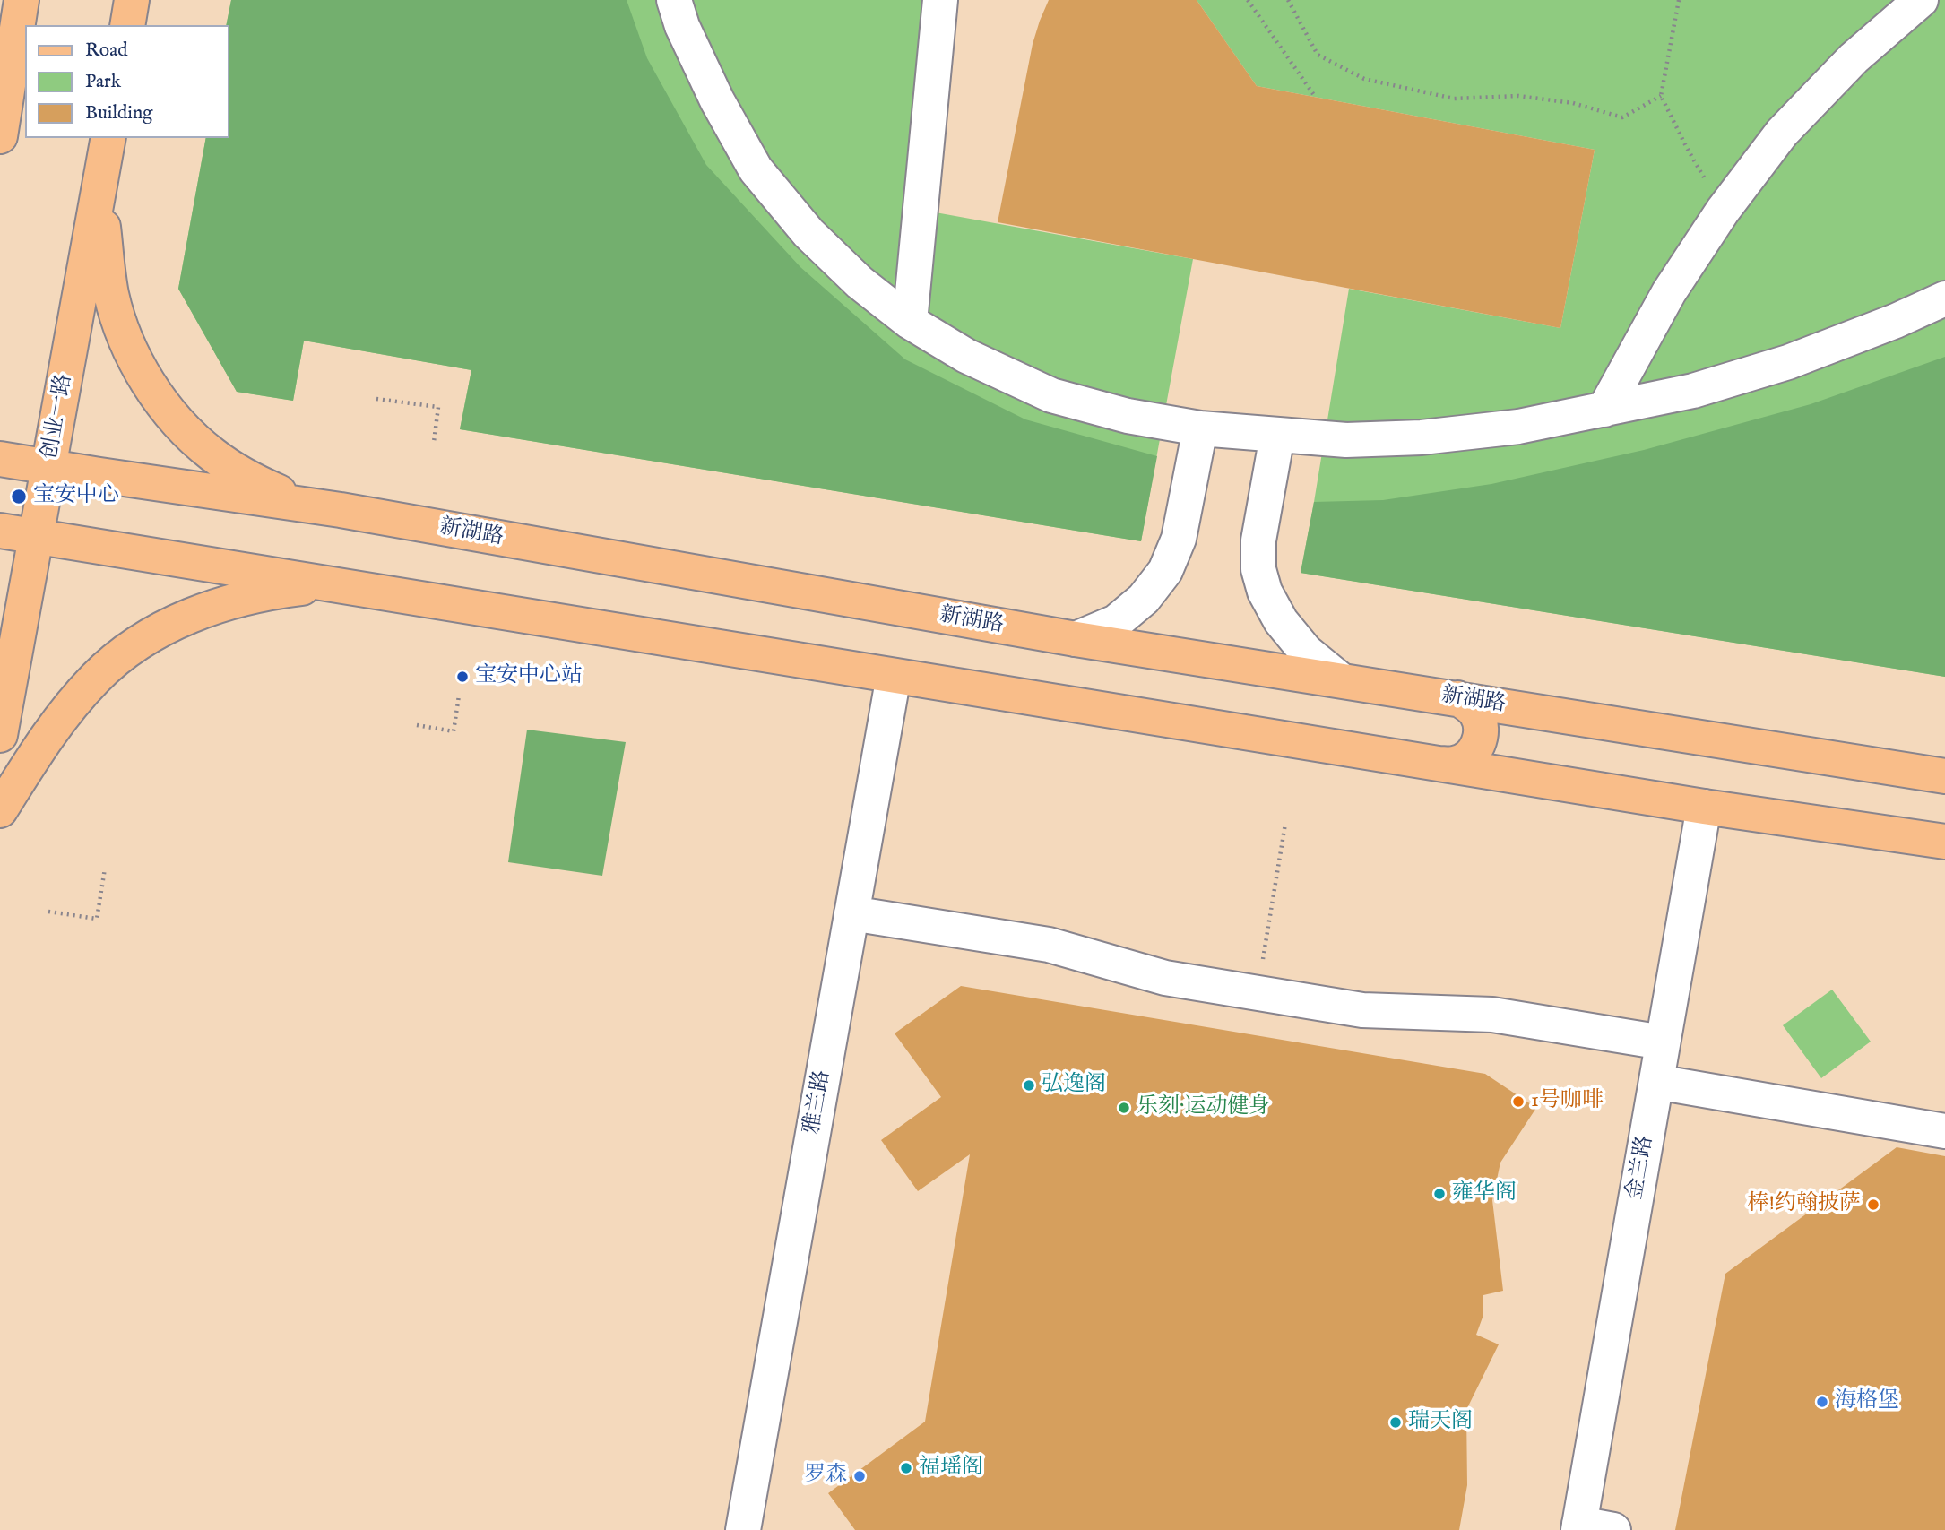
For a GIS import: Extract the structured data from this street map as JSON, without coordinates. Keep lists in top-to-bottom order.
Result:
{
  "streets": {
    "main road": ["创业一路", "新湖路"],
    "street": ["雅兰路", "金兰路"]
  },
  "crossings": [
    ["创业一路", "新湖路"]
  ],
  "places": [
    "宝安中心",
    "宝安中心站",
    "弘逸阁",
    "1号咖啡",
    "乐刻·运动健身",
    "雍华阁",
    "棒!约翰披萨",
    "海格堡",
    "瑞天阁",
    "福瑶阁",
    "罗森"
  ],
  "legend": ["Road", "Park", "Building"]
}
